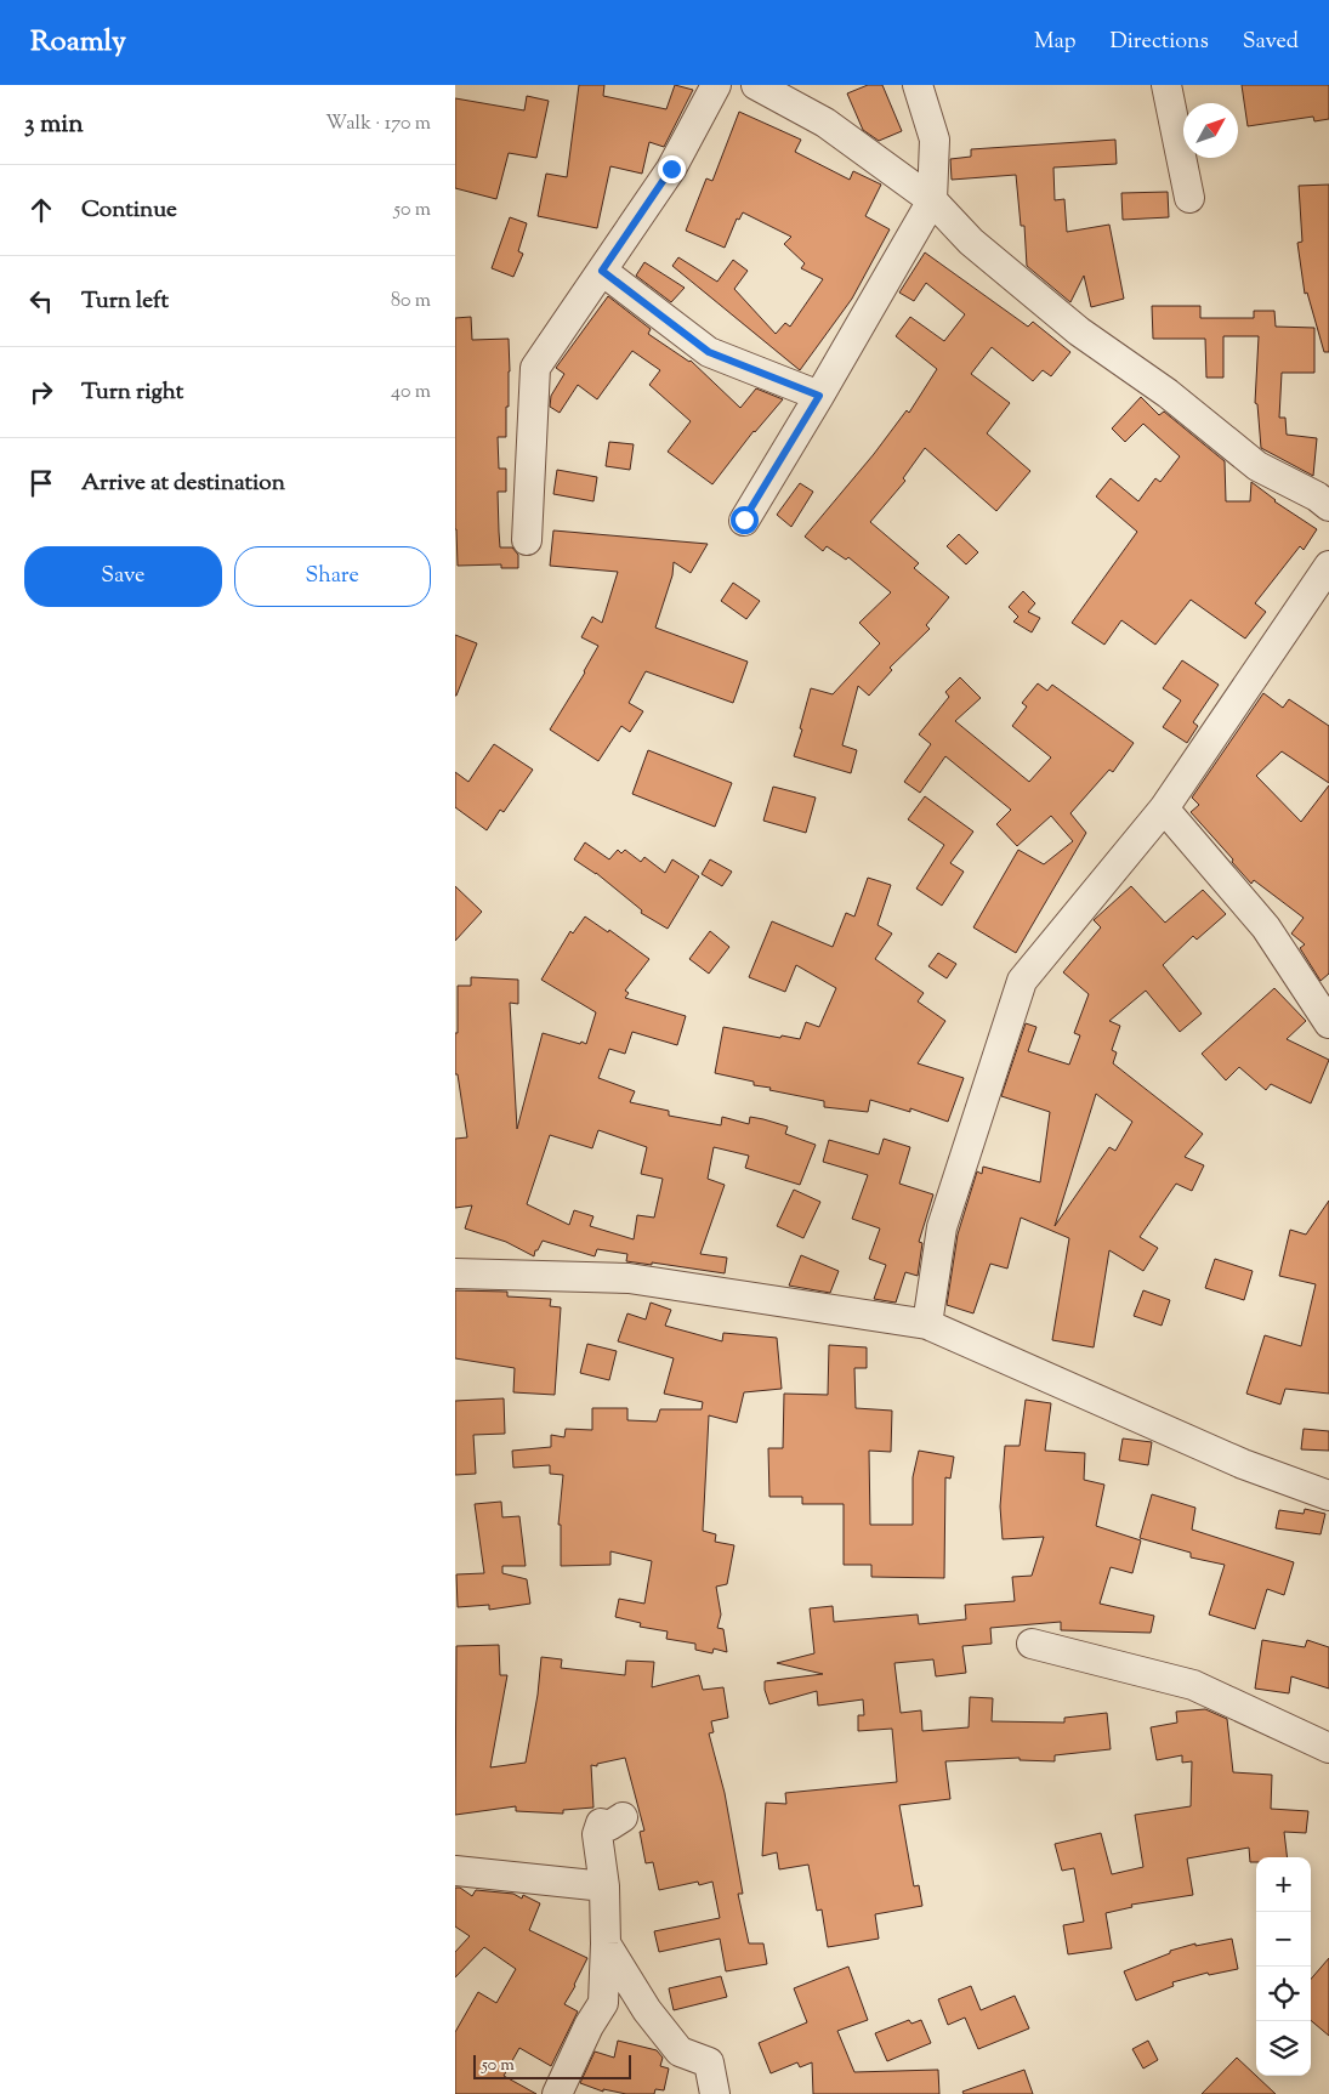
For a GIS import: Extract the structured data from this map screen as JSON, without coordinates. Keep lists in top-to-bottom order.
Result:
{
  "scale_bar": "50 m",
  "north": "top right",
  "page": {
    "header": "Roamly",
    "nav": ["Map", "Directions", "Saved"],
    "heading": ["3 min", "Walk · 170 m"],
    "list": [
      ["Continue", "50 m"],
      ["Turn left", "80 m"],
      ["Turn right", "40 m"],
      "Arrive at destination"
    ],
    "buttons": ["Save", "Share"],
    "map_buttons": ["+", "−"],
    "scale": "50 m"
  }
}
